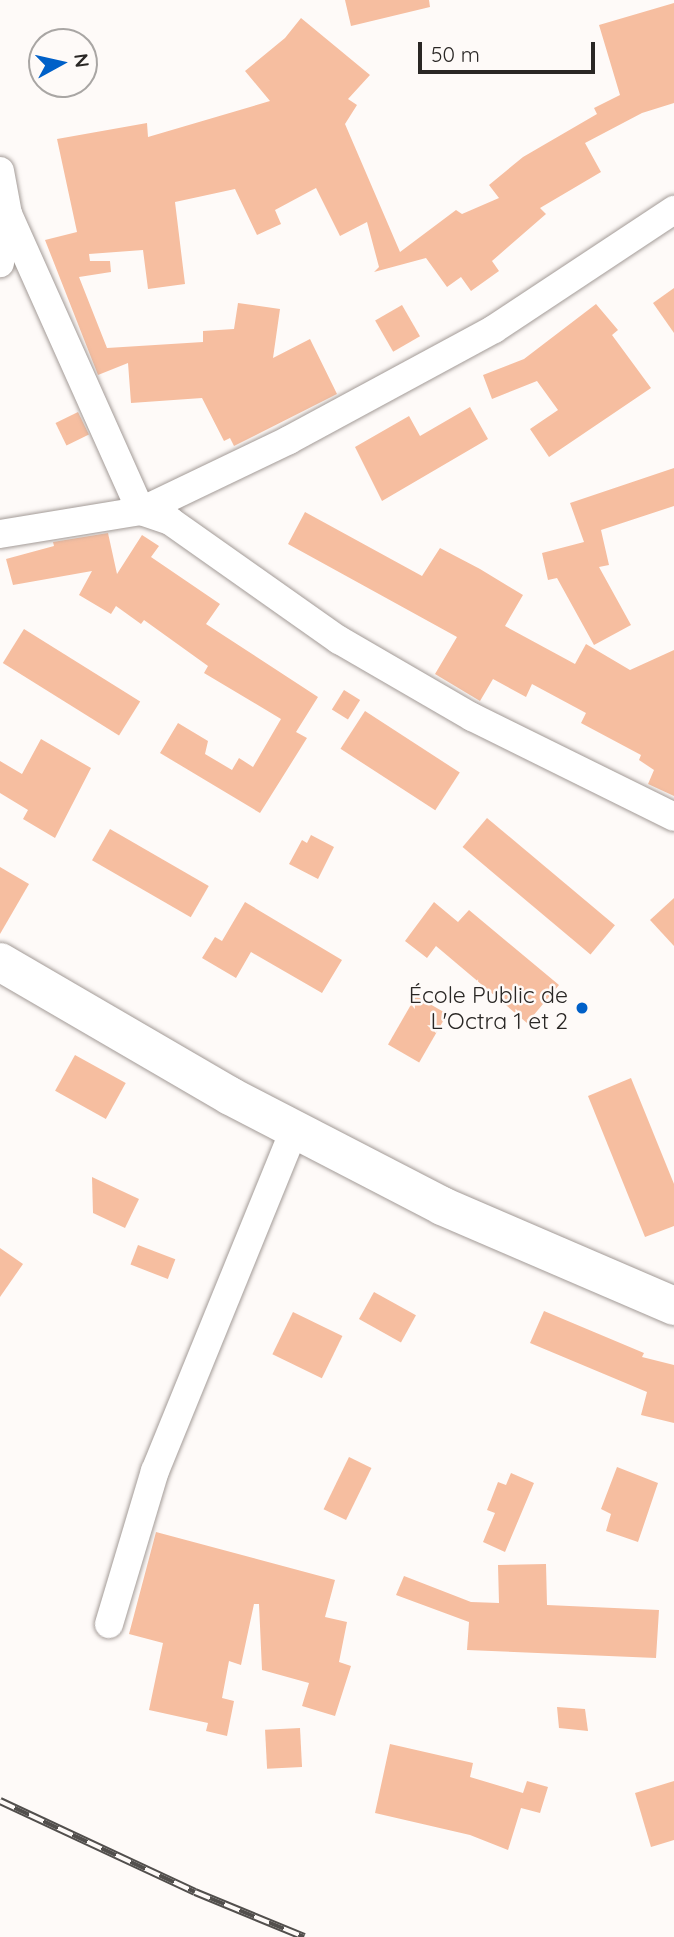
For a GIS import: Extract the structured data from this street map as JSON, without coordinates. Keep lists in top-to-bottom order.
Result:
{
  "places": ["École Public de L'Octra 1 et 2"],
  "scale_bar": "50 m",
  "north": "right"
}
